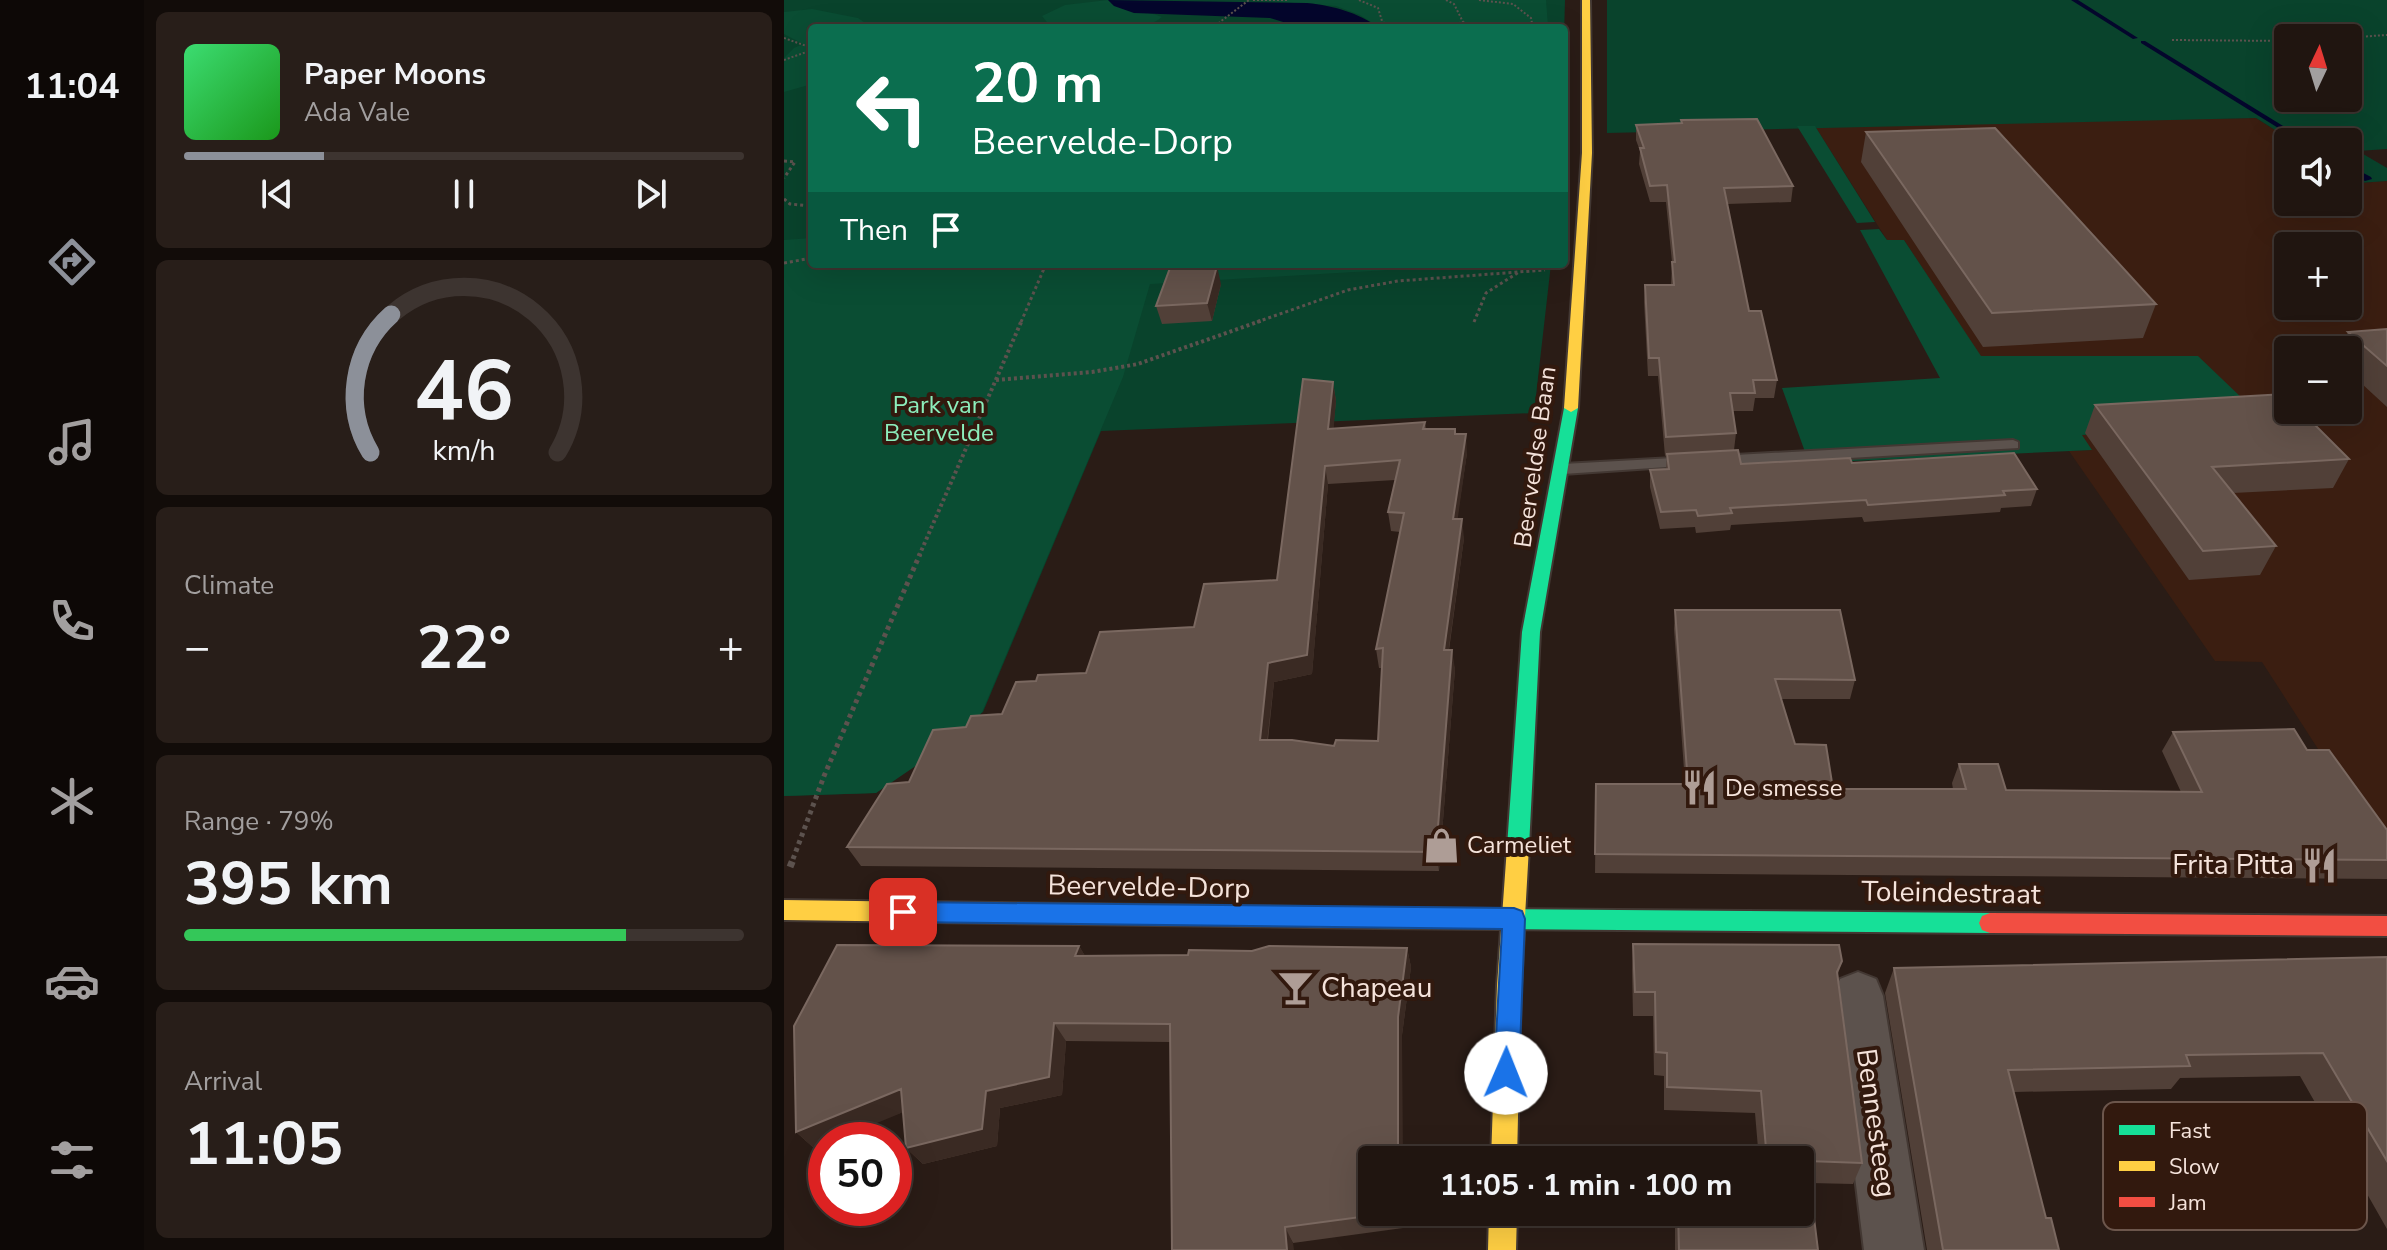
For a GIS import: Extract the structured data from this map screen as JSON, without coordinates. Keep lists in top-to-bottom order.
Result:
{
  "streets": {
    "main road": ["Beerveldse Baan", "Beervelde-Dorp", "Toleindestraat"],
    "street": ["Bennesteeg"]
  },
  "crossings": [
    ["Beerveldse Baan", "Beervelde-Dorp"],
    ["Beerveldse Baan", "Toleindestraat"],
    ["Beervelde-Dorp", "Toleindestraat"]
  ],
  "parks": ["Park van Beervelde"],
  "places": {
    "restaurant": ["De smesse", "Frita Pitta"],
    "shop": ["Carmeliet"],
    "bar": ["Chapeau"]
  },
  "legend": ["Fast", "Slow", "Jam"],
  "north": "top",
  "page": {
    "tabs": "11:04",
    "map_buttons": ["+", "−"],
    "turn": ["20 m", "Beervelde-Dorp"],
    "song": ["Paper Moons", "Ada Vale"],
    "then": "Then",
    "tile": [
      "Climate",
      ["Range · 79%", "395 km"],
      ["Arrival", "11:05"]
    ],
    "heat": ["−", "22°", "+"],
    "limit": "50",
    "trip": "11:05 · 1 min · 100 m",
    "gauge": ["46", "km/h"]
  }
}
